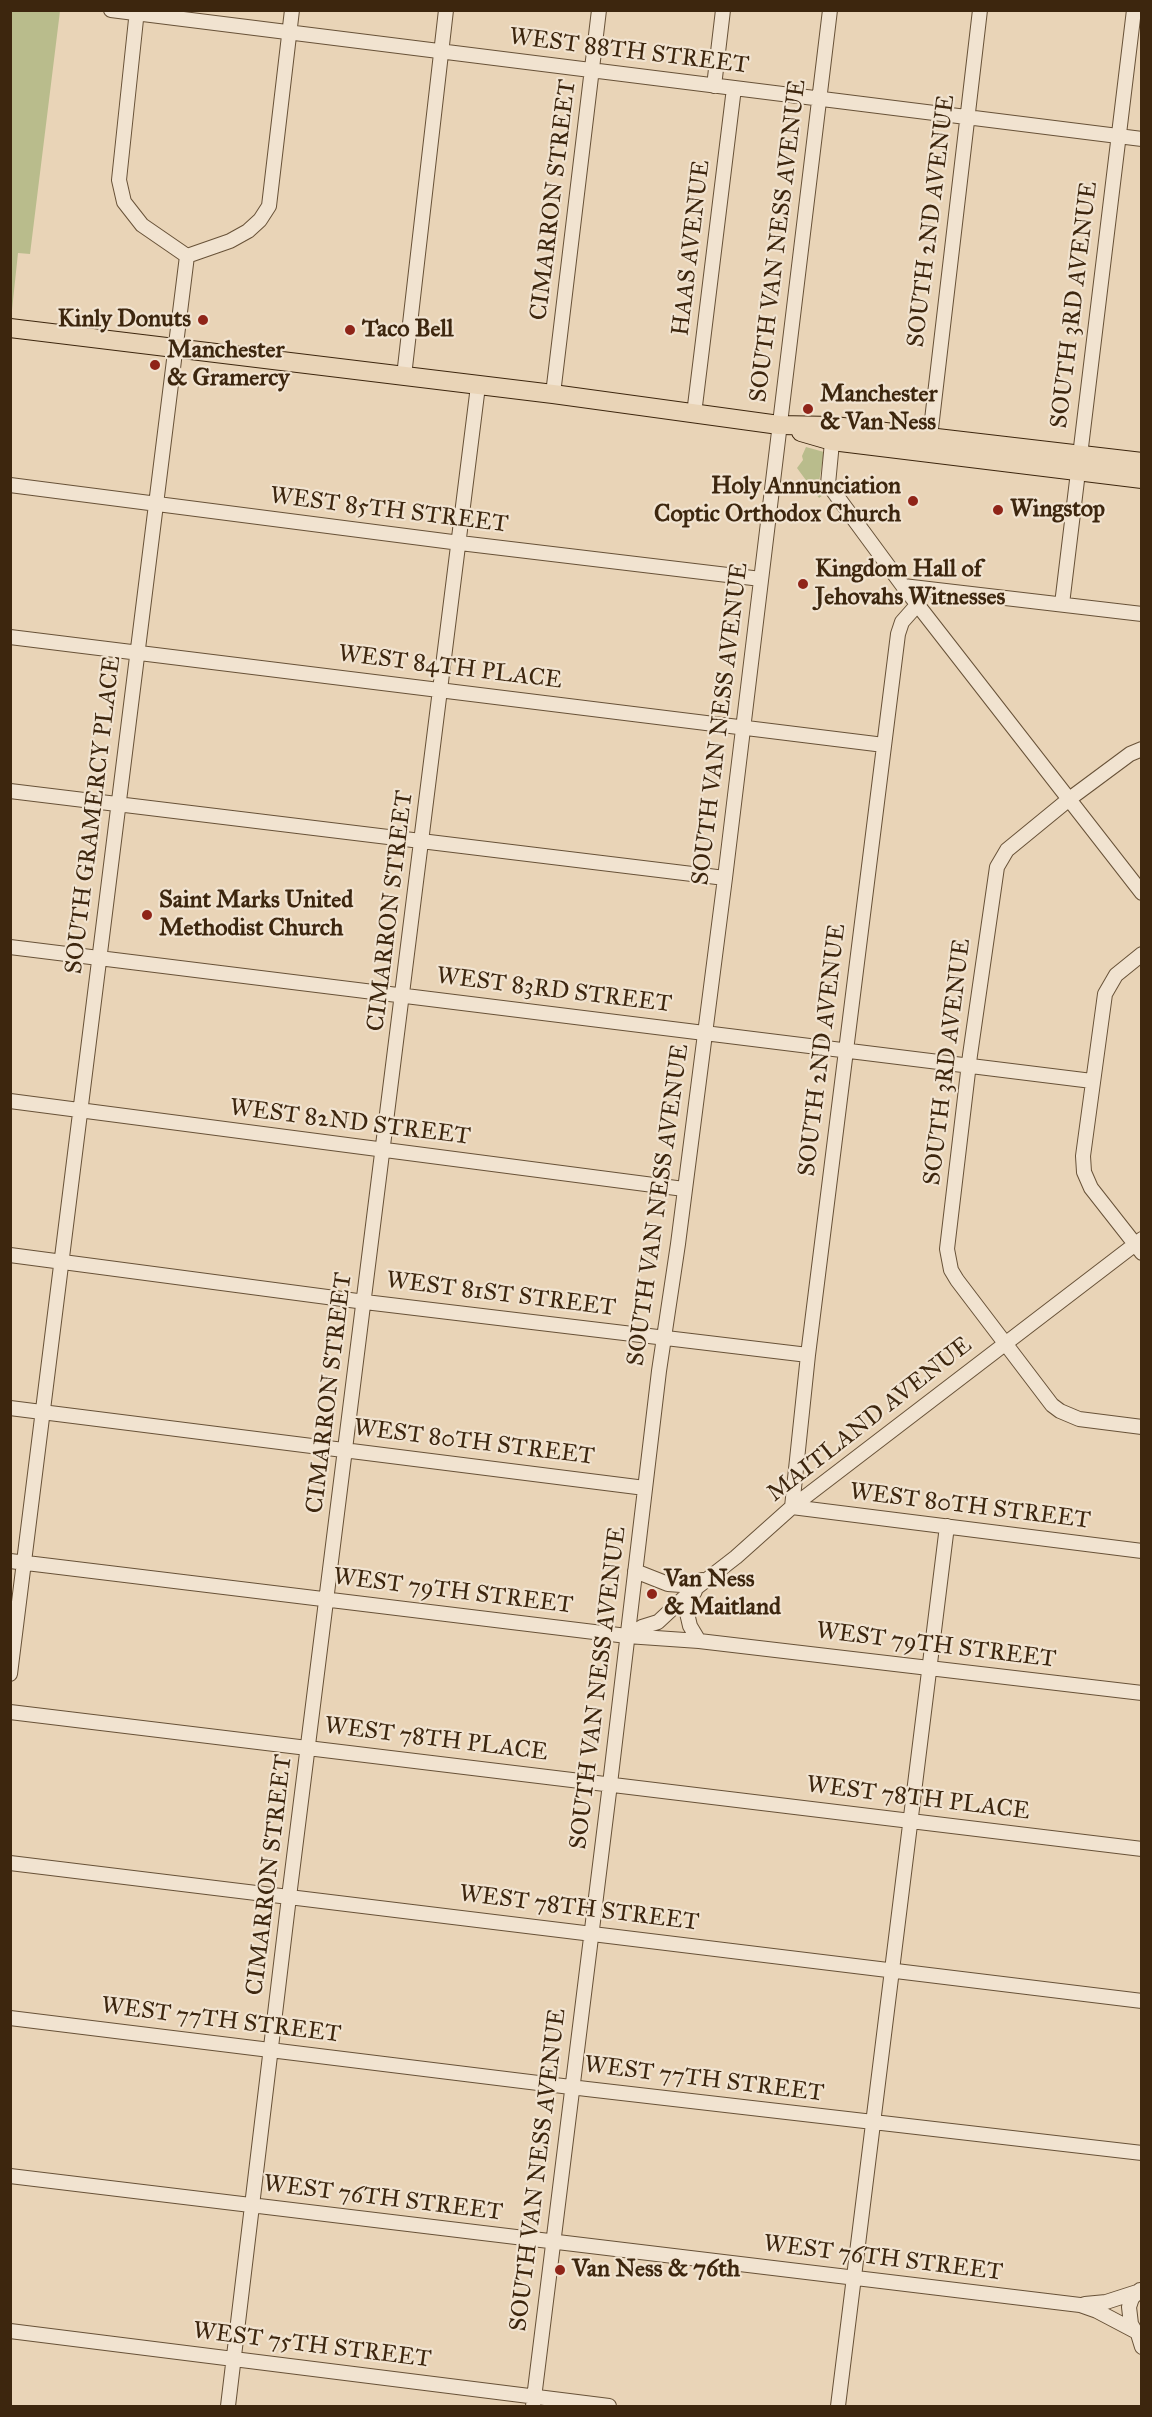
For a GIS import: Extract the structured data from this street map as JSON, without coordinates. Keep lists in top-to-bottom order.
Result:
{
  "streets": {
    "street": [
      "WEST 88TH STREET",
      "CIMARRON STREET",
      "SOUTH 2ND AVENUE",
      "SOUTH VAN NESS AVENUE",
      "HAAS AVENUE",
      "SOUTH 3RD AVENUE",
      "WEST 85TH STREET",
      "WEST 84TH PLACE",
      "SOUTH GRAMERCY PLACE",
      "WEST 83RD STREET",
      "WEST 82ND STREET",
      "WEST 81ST STREET",
      "MAITLAND AVENUE",
      "WEST 80TH STREET",
      "WEST 79TH STREET",
      "WEST 78TH PLACE",
      "WEST 78TH STREET",
      "WEST 77TH STREET",
      "WEST 76TH STREET",
      "WEST 75TH STREET"
    ]
  },
  "crossings": [
    ["WEST 88TH STREET", "CIMARRON STREET"],
    ["WEST 88TH STREET", "SOUTH 2ND AVENUE"],
    ["WEST 88TH STREET", "SOUTH VAN NESS AVENUE"],
    ["WEST 88TH STREET", "HAAS AVENUE"],
    ["WEST 88TH STREET", "SOUTH 3RD AVENUE"],
    ["CIMARRON STREET", "WEST 85TH STREET"],
    ["CIMARRON STREET", "WEST 84TH PLACE"],
    ["CIMARRON STREET", "WEST 83RD STREET"],
    ["CIMARRON STREET", "WEST 82ND STREET"],
    ["CIMARRON STREET", "WEST 81ST STREET"],
    ["CIMARRON STREET", "WEST 80TH STREET"],
    ["CIMARRON STREET", "WEST 79TH STREET"],
    ["CIMARRON STREET", "WEST 78TH PLACE"],
    ["CIMARRON STREET", "WEST 78TH STREET"],
    ["CIMARRON STREET", "WEST 77TH STREET"],
    ["CIMARRON STREET", "WEST 76TH STREET"],
    ["CIMARRON STREET", "WEST 75TH STREET"],
    ["SOUTH 2ND AVENUE", "WEST 84TH PLACE"],
    ["SOUTH 2ND AVENUE", "WEST 83RD STREET"],
    ["SOUTH 2ND AVENUE", "WEST 81ST STREET"],
    ["SOUTH 2ND AVENUE", "MAITLAND AVENUE"],
    ["SOUTH 2ND AVENUE", "WEST 80TH STREET"],
    ["SOUTH VAN NESS AVENUE", "WEST 85TH STREET"],
    ["SOUTH VAN NESS AVENUE", "WEST 84TH PLACE"],
    ["SOUTH VAN NESS AVENUE", "WEST 83RD STREET"],
    ["SOUTH VAN NESS AVENUE", "WEST 82ND STREET"],
    ["SOUTH VAN NESS AVENUE", "WEST 81ST STREET"],
    ["SOUTH VAN NESS AVENUE", "MAITLAND AVENUE"],
    ["SOUTH VAN NESS AVENUE", "WEST 80TH STREET"],
    ["SOUTH VAN NESS AVENUE", "WEST 79TH STREET"],
    ["SOUTH VAN NESS AVENUE", "WEST 78TH PLACE"],
    ["SOUTH VAN NESS AVENUE", "WEST 78TH STREET"],
    ["SOUTH VAN NESS AVENUE", "WEST 77TH STREET"],
    ["SOUTH VAN NESS AVENUE", "WEST 76TH STREET"],
    ["SOUTH VAN NESS AVENUE", "WEST 75TH STREET"],
    ["SOUTH 3RD AVENUE", "WEST 83RD STREET"],
    ["SOUTH 3RD AVENUE", "MAITLAND AVENUE"],
    ["WEST 85TH STREET", "SOUTH GRAMERCY PLACE"],
    ["WEST 84TH PLACE", "SOUTH GRAMERCY PLACE"],
    ["SOUTH GRAMERCY PLACE", "WEST 83RD STREET"],
    ["SOUTH GRAMERCY PLACE", "WEST 82ND STREET"],
    ["SOUTH GRAMERCY PLACE", "WEST 81ST STREET"],
    ["SOUTH GRAMERCY PLACE", "WEST 80TH STREET"],
    ["SOUTH GRAMERCY PLACE", "WEST 79TH STREET"],
    ["MAITLAND AVENUE", "WEST 80TH STREET"],
    ["MAITLAND AVENUE", "WEST 79TH STREET"]
  ],
  "places": [
    "Kinly Donuts",
    "Taco Bell",
    "Manchester & Gramercy",
    "Manchester & Van Ness",
    "Holy Annunciation Coptic Orthodox Church",
    "Wingstop",
    "Kingdom Hall of Jehovahs Witnesses",
    "Saint Marks United Methodist Church",
    "Van Ness & Maitland",
    "Van Ness & 76th"
  ]
}
